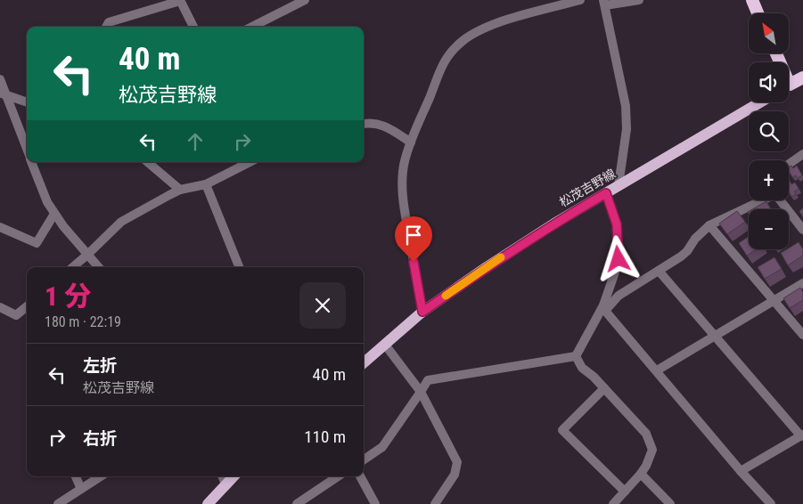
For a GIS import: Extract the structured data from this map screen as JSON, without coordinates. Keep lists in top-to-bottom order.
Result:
{
  "streets": {
    "main road": ["松茂吉野線"]
  },
  "north": "top left",
  "page": {
    "map_buttons": ["+", "−"],
    "turn": ["40 m", "松茂吉野線"],
    "heading": ["1 分", "180 m · 22:19"],
    "list": [
      {
        "name": "左折",
        "note": "松茂吉野線",
        "value": "40 m"
      },
      {
        "name": "右折",
        "value": "110 m"
      }
    ]
  }
}
